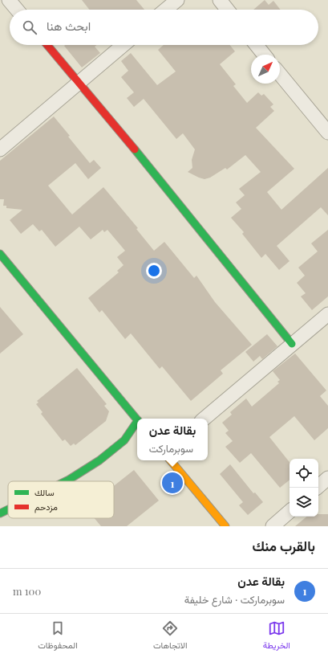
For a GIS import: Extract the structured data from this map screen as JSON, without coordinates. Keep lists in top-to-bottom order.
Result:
{
  "legend": ["سالك", "مزدحم"],
  "north": "top right",
  "page": {
    "search": "ابحث هنا",
    "popup": ["بقالة عدن", "سوبرماركت"],
    "pins": "1",
    "heading": "بالقرب منك",
    "list": [
      {
        "mark": "1",
        "name": "بقالة عدن",
        "note": "سوبرماركت · شارع خليفة",
        "value": "100 m"
      }
    ],
    "nav": ["الخريطة", "الاتجاهات", "المحفوظات"]
  }
}
